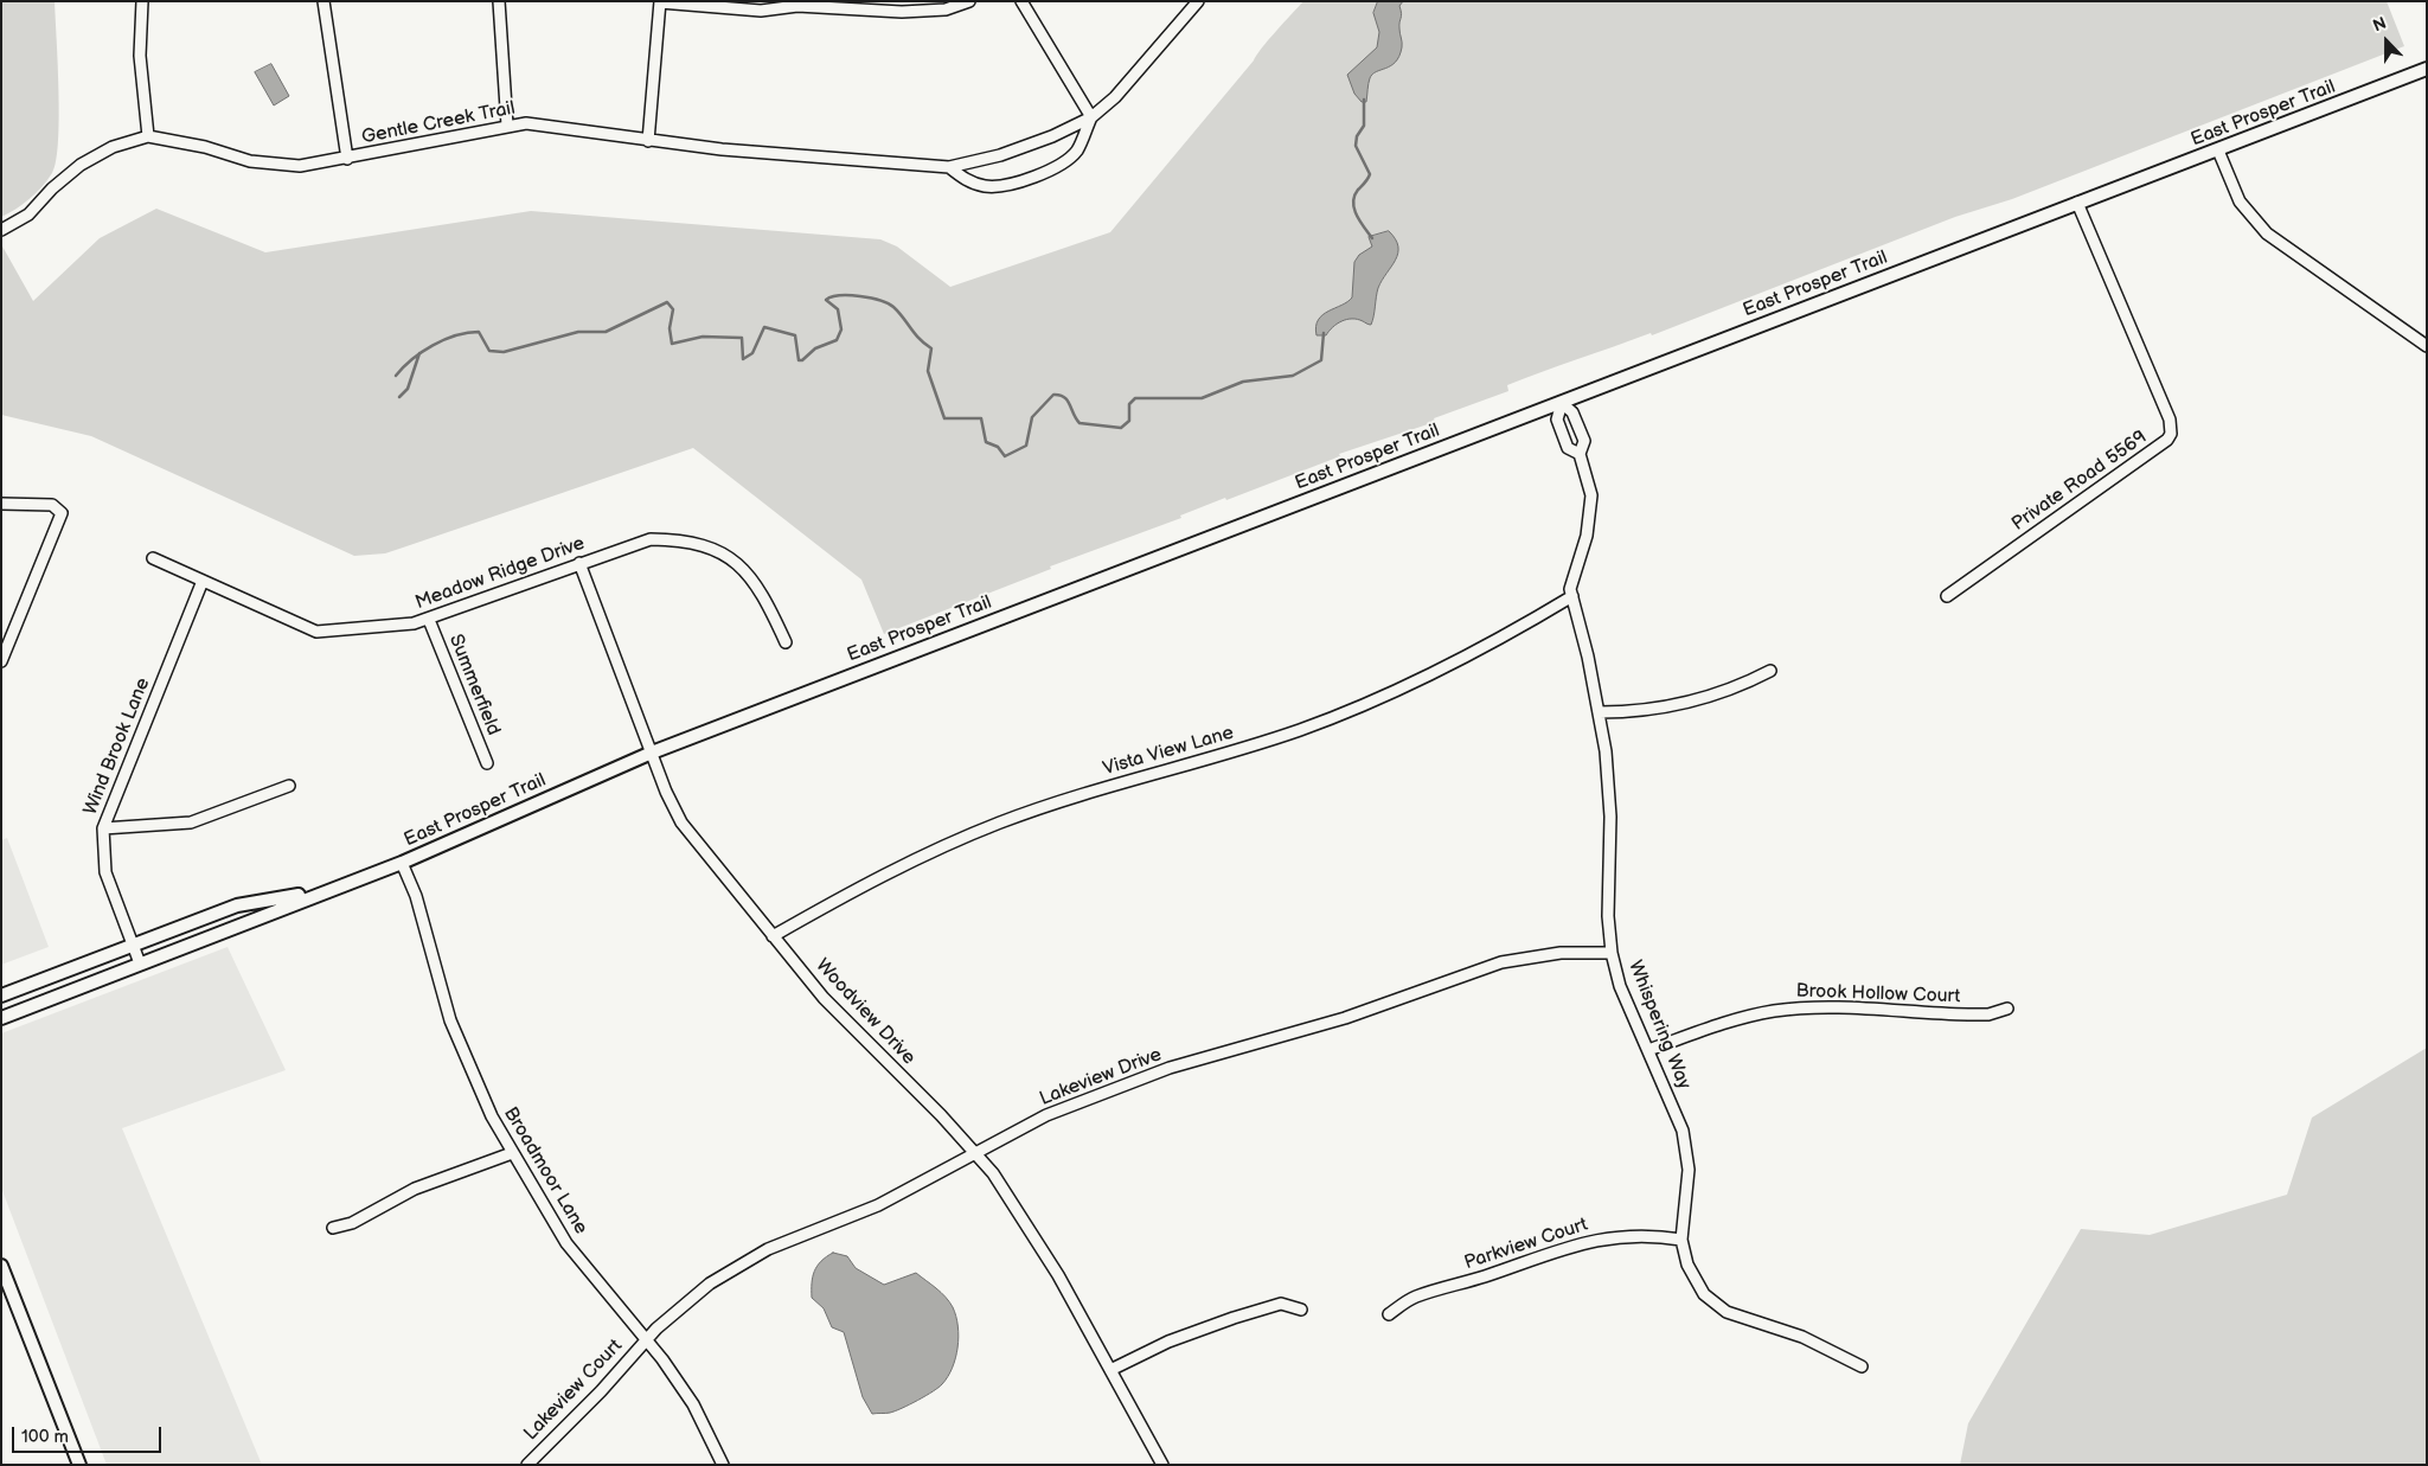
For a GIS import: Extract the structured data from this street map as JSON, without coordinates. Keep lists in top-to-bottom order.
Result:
{
  "streets": {
    "main road": ["East Prosper Trail"],
    "street": [
      "Gentle Creek Trail",
      "Private Road 5569",
      "Meadow Ridge Drive",
      "Summerfield",
      "Wind Brook Lane",
      "Vista View Lane",
      "Brook Hollow Court",
      "Woodview Drive",
      "Whispering Way",
      "Lakeview Drive",
      "Broadmoor Lane",
      "Parkview Court",
      "Lakeview Court"
    ]
  },
  "crossings": [
    ["East Prosper Trail", "Private Road 5569"],
    ["East Prosper Trail", "Wind Brook Lane"],
    ["East Prosper Trail", "Woodview Drive"],
    ["East Prosper Trail", "Whispering Way"],
    ["East Prosper Trail", "Broadmoor Lane"],
    ["Meadow Ridge Drive", "Summerfield"],
    ["Meadow Ridge Drive", "Wind Brook Lane"],
    ["Meadow Ridge Drive", "Woodview Drive"],
    ["Vista View Lane", "Woodview Drive"],
    ["Vista View Lane", "Whispering Way"],
    ["Brook Hollow Court", "Whispering Way"],
    ["Woodview Drive", "Lakeview Drive"],
    ["Whispering Way", "Lakeview Drive"],
    ["Whispering Way", "Parkview Court"],
    ["Lakeview Drive", "Broadmoor Lane"],
    ["Lakeview Drive", "Lakeview Court"],
    ["Broadmoor Lane", "Lakeview Court"]
  ],
  "scale_bar": "100 m",
  "north": "top"
}
